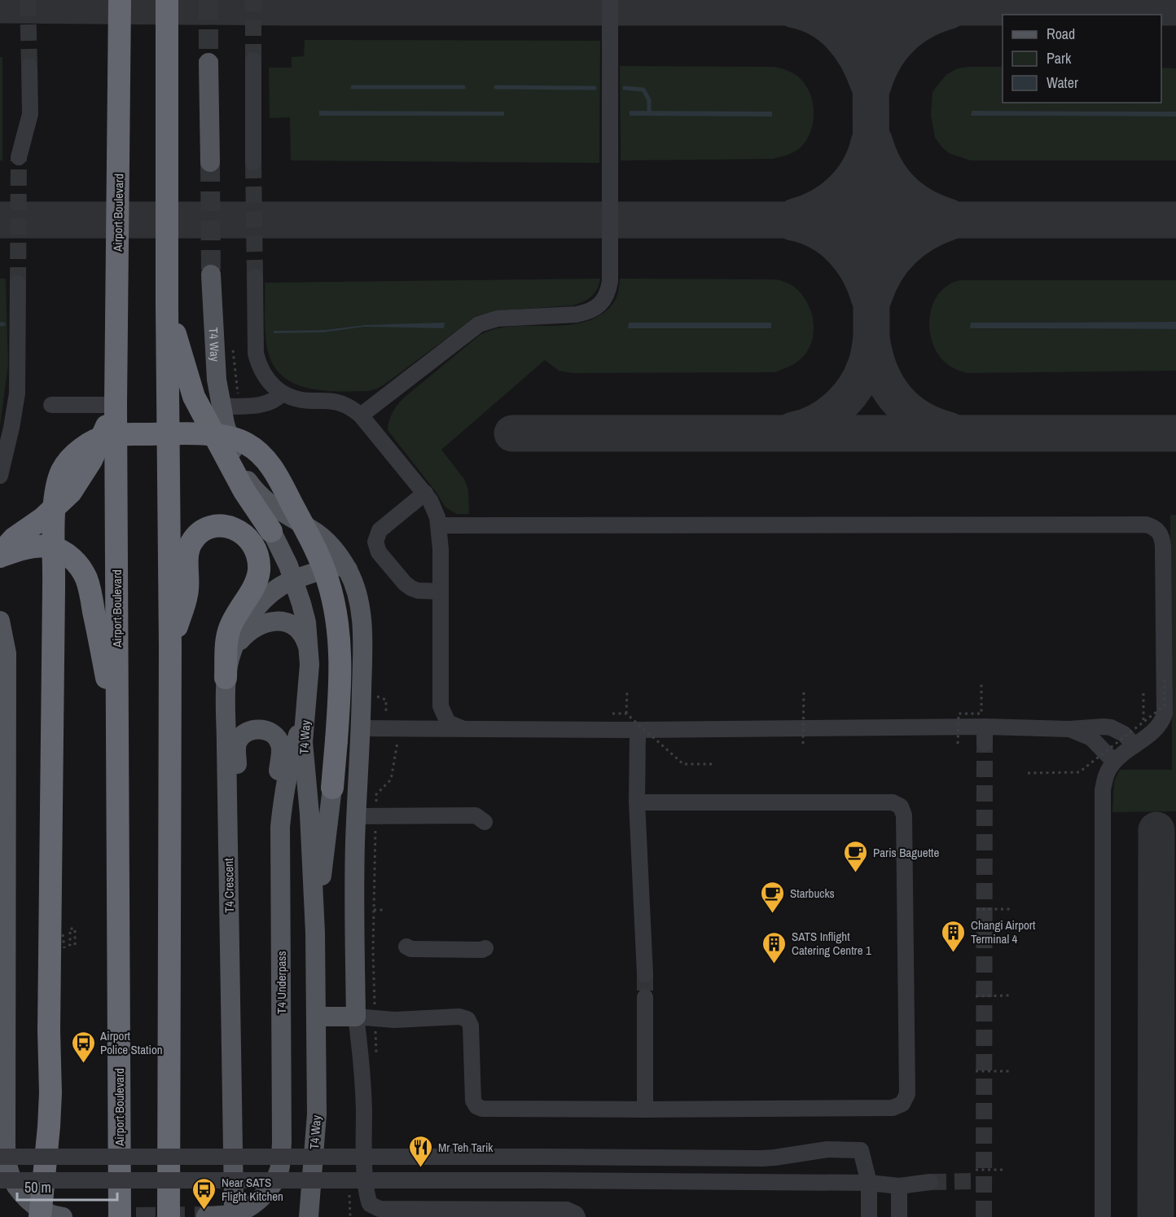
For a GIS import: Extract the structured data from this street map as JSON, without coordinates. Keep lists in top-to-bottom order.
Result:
{
  "streets": {
    "highway": ["Airport Boulevard"],
    "main road": ["T4 Way", "T4 Crescent", "T4 Underpass"]
  },
  "crossings": [
    ["T4 Way", "T4 Crescent"],
    ["T4 Way", "T4 Underpass"]
  ],
  "places": {
    "cafe": ["Paris Baguette", "Starbucks"],
    "building": ["Changi Airport Terminal 4", "SATS Inflight Catering Centre 1"],
    "bus stop": ["Airport Police Station", "Near SATS Flight Kitchen"],
    "restaurant": ["Mr Teh Tarik"]
  },
  "legend": ["Road", "Park", "Water"],
  "scale_bar": "50 m"
}
